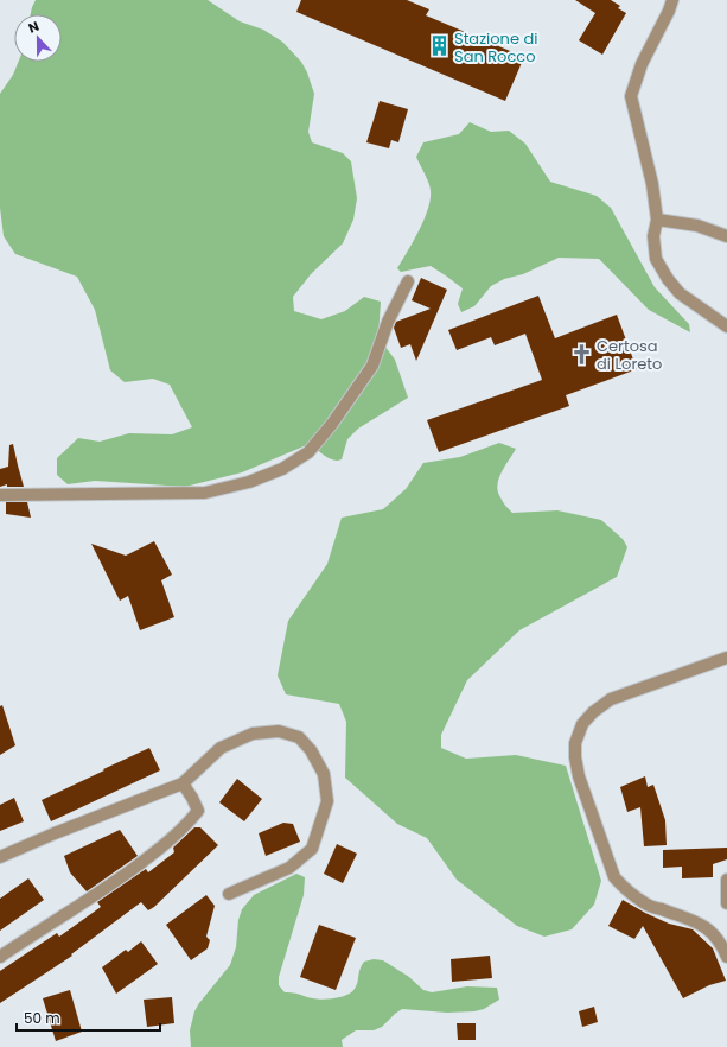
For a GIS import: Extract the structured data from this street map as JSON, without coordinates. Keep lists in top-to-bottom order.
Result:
{
  "places": {
    "building": ["Stazione di San Rocco"],
    "church": ["Certosa di Loreto"]
  },
  "scale_bar": "50 m",
  "north": "top"
}
